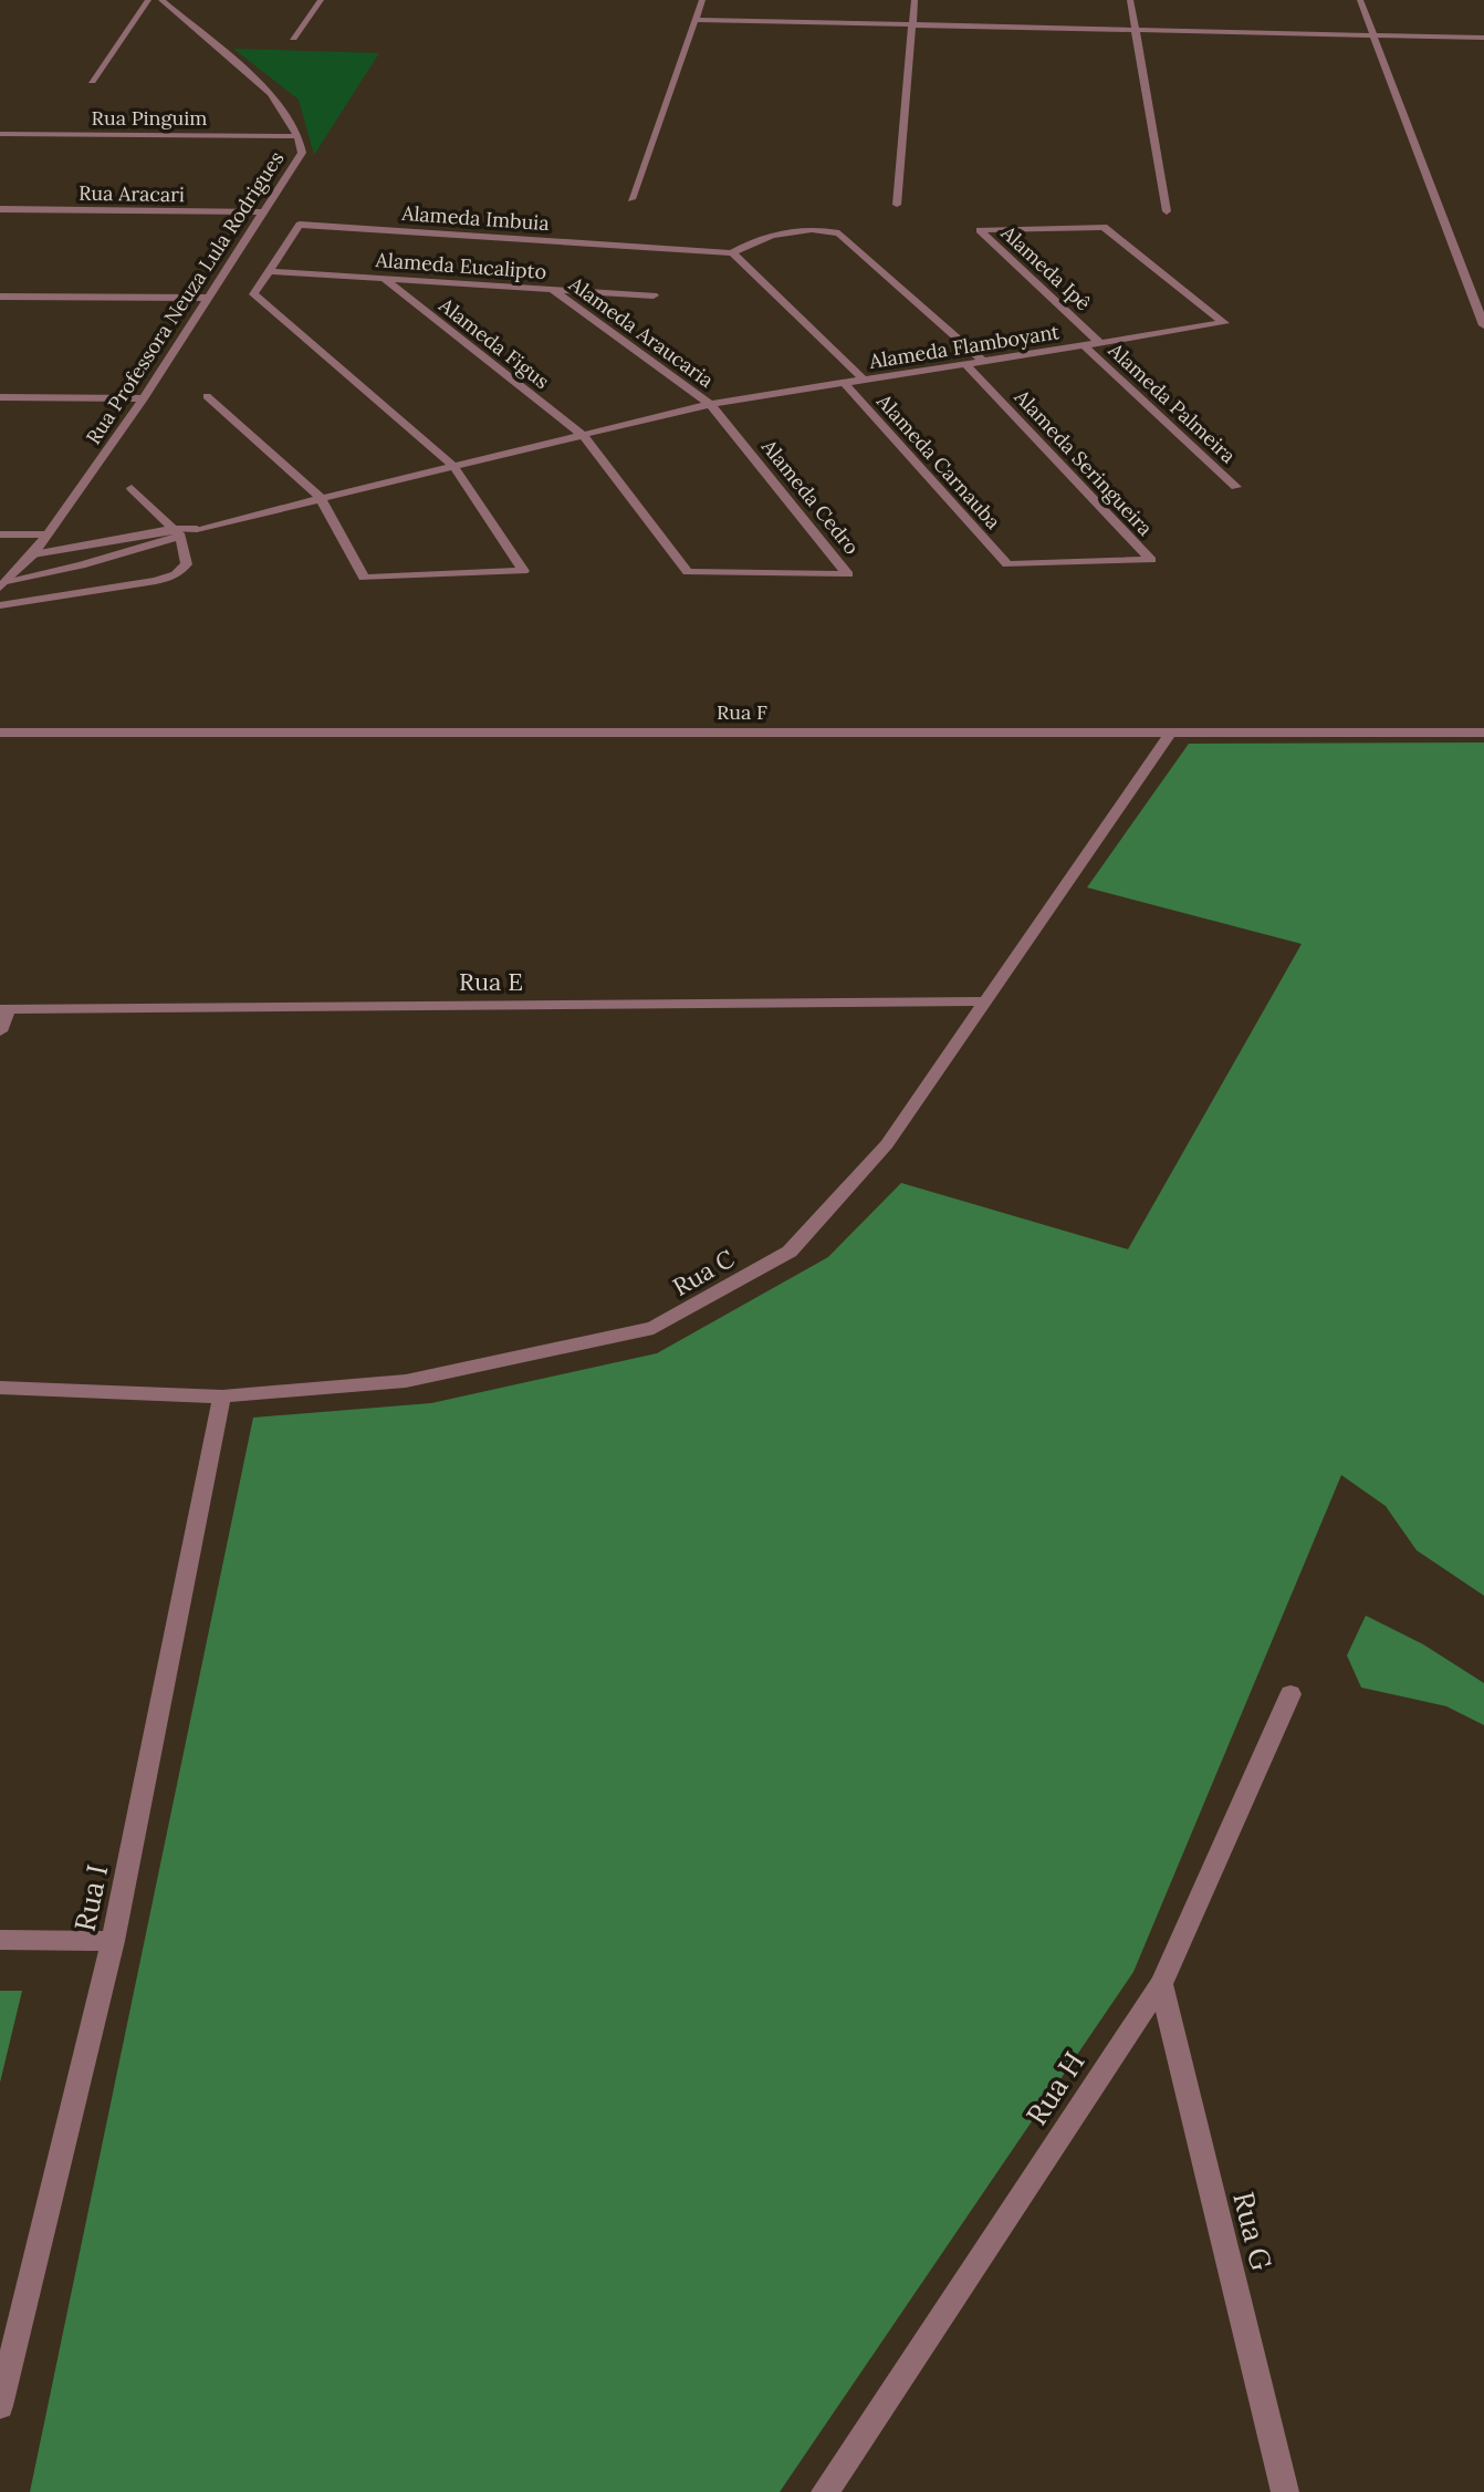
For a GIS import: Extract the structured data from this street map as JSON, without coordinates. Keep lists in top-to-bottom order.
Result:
{
  "streets": {
    "street": [
      "Rua Pinguim",
      "Rua Aracari",
      "Alameda Imbuia",
      "Alameda Eucalipto",
      "Alameda Ipê",
      "Rua Professora Neuza Lula Rodrigues",
      "Alameda Araucaria",
      "Alameda Figus",
      "Alameda Flamboyant",
      "Alameda Palmeira",
      "Alameda Carnauba",
      "Alameda Seringueira",
      "Alameda Cedro",
      "Rua F",
      "Rua E",
      "Rua C",
      "Rua I",
      "Rua H",
      "Rua G"
    ]
  },
  "crossings": [
    ["Rua Pinguim", "Rua Professora Neuza Lula Rodrigues"],
    ["Rua Aracari", "Rua Professora Neuza Lula Rodrigues"],
    ["Alameda Imbuia", "Alameda Eucalipto"],
    ["Alameda Imbuia", "Alameda Flamboyant"],
    ["Alameda Eucalipto", "Alameda Araucaria"],
    ["Alameda Eucalipto", "Alameda Figus"],
    ["Alameda Ipê", "Alameda Flamboyant"],
    ["Alameda Araucaria", "Alameda Flamboyant"],
    ["Alameda Araucaria", "Alameda Cedro"],
    ["Alameda Figus", "Alameda Flamboyant"],
    ["Alameda Figus", "Alameda Cedro"],
    ["Alameda Flamboyant", "Alameda Palmeira"],
    ["Alameda Flamboyant", "Alameda Carnauba"],
    ["Alameda Flamboyant", "Alameda Seringueira"],
    ["Alameda Flamboyant", "Alameda Cedro"],
    ["Alameda Carnauba", "Alameda Seringueira"],
    ["Rua F", "Rua C"],
    ["Rua E", "Rua C"],
    ["Rua C", "Rua I"],
    ["Rua H", "Rua G"]
  ]
}
